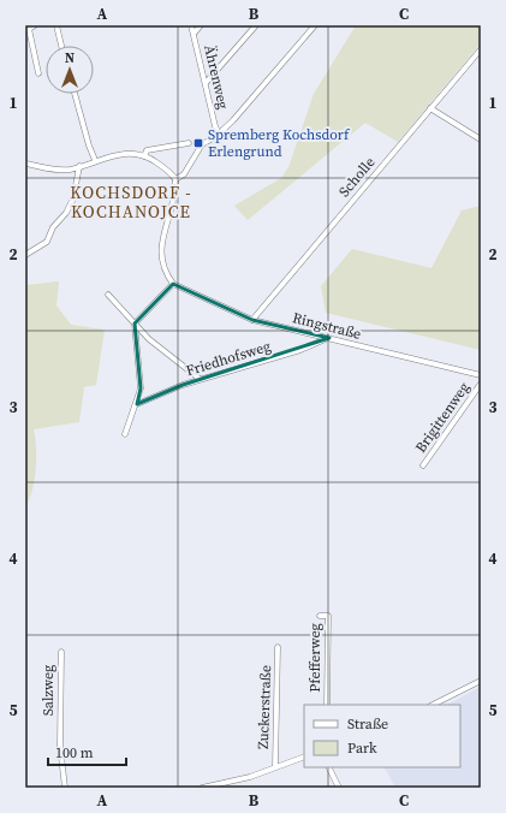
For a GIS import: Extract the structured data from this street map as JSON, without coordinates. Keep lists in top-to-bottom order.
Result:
{
  "streets": {
    "street": [
      "Ährenweg",
      "Scholle",
      "Ringstraße",
      "Friedhofsweg",
      "Brigittenweg",
      "Pfefferweg",
      "Salzweg",
      "Zuckerstraße"
    ]
  },
  "crossings": [
    ["Scholle", "Ringstraße"],
    ["Ringstraße", "Friedhofsweg"]
  ],
  "districts": ["KOCHSDORF - KOCHANOJCE"],
  "places": {
    "transit": ["Spremberg Kochsdorf Erlengrund"]
  },
  "legend": ["Straße", "Park"],
  "scale_bar": "100 m",
  "north": "top",
  "grid": {
    "columns": ["A", "B", "C"],
    "rows": [
      "1",
      "2",
      "3",
      "4",
      "5"
    ]
  }
}
